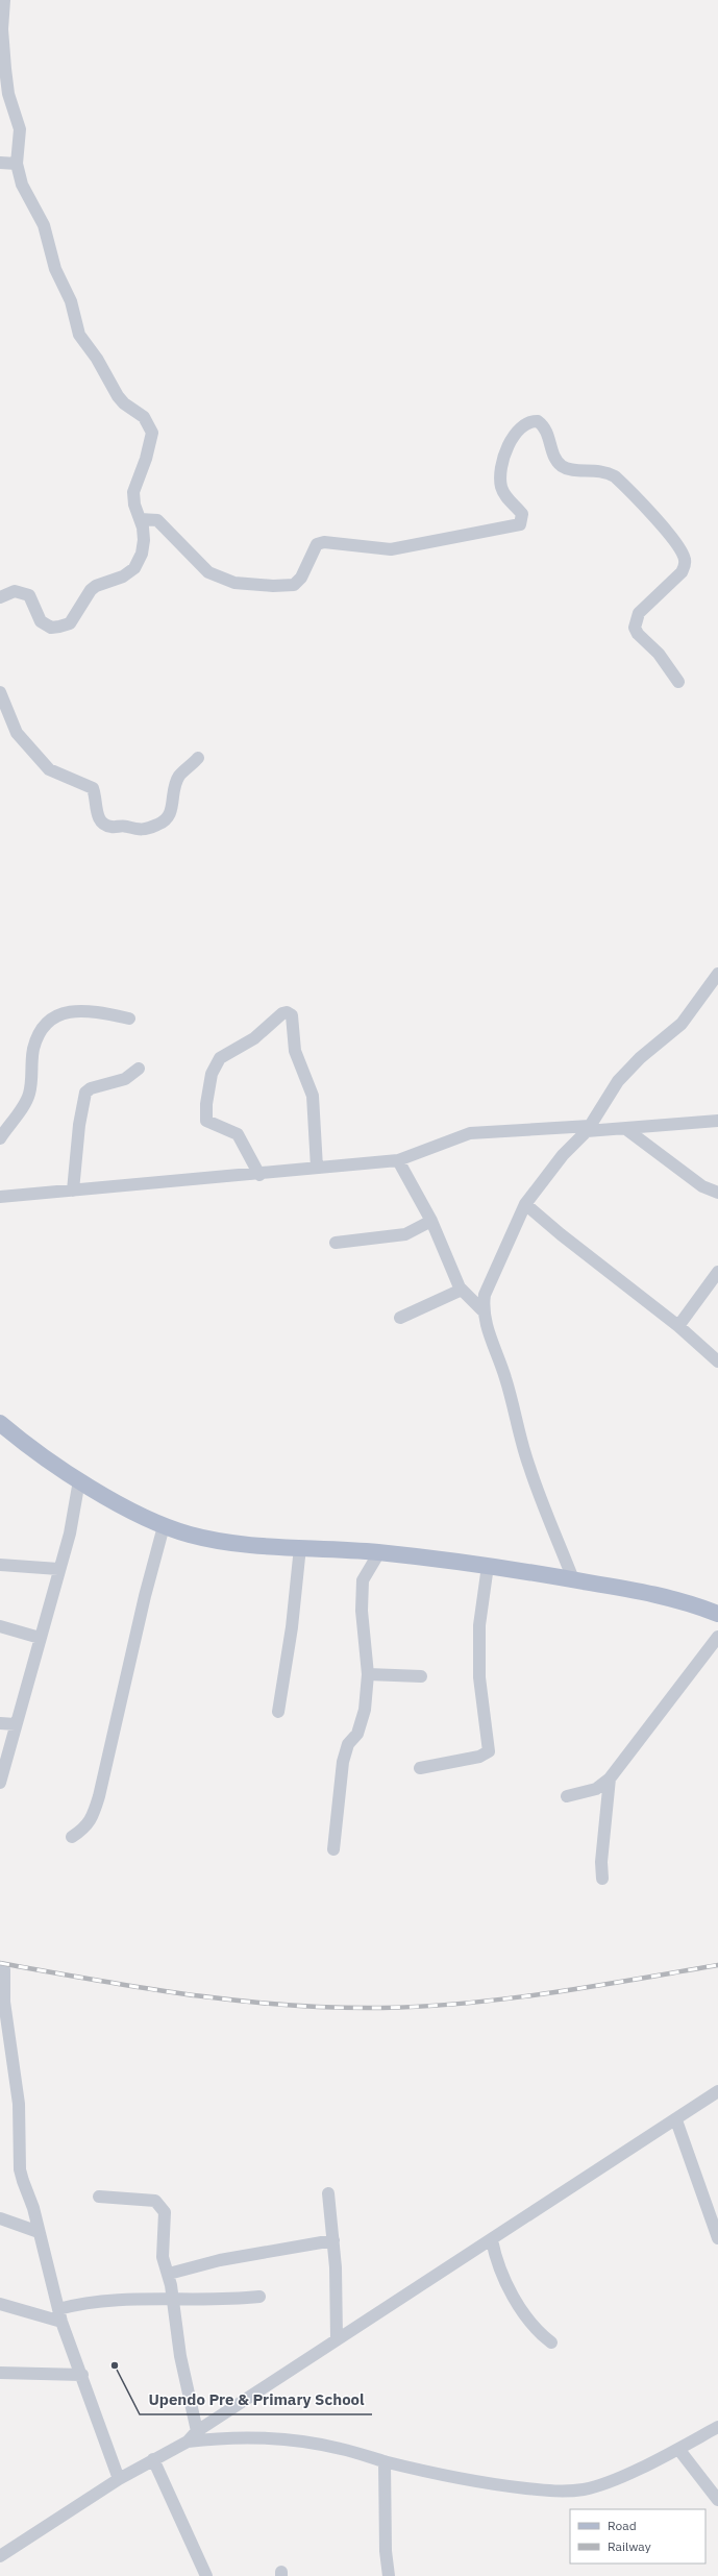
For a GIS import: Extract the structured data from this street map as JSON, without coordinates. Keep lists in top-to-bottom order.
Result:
{
  "places": ["Upendo Pre & Primary School"],
  "legend": ["Road", "Railway"]
}
